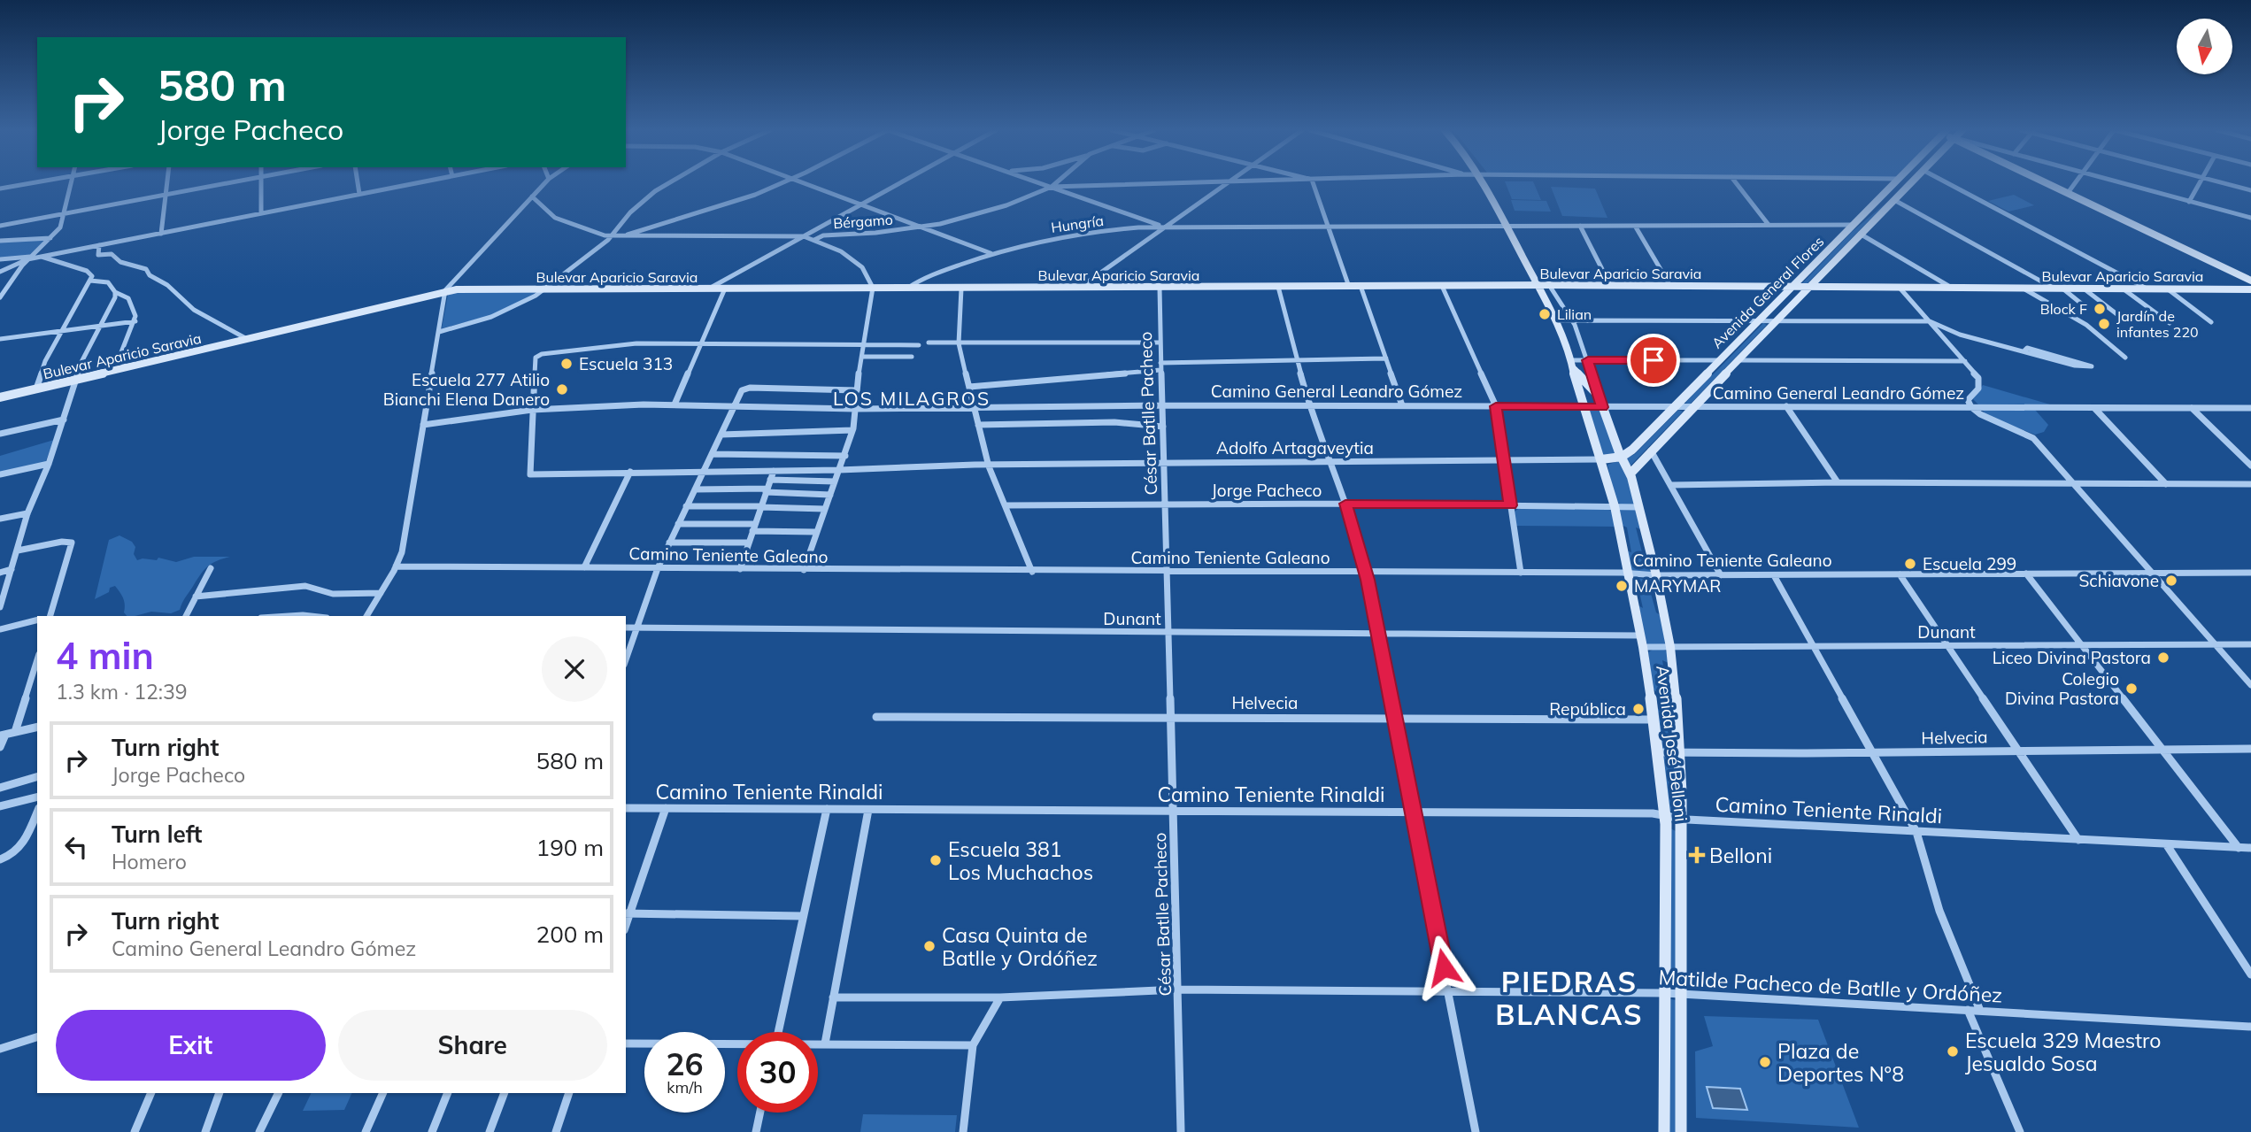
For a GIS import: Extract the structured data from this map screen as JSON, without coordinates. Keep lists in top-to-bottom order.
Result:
{
  "streets": {
    "main road": ["Bulevar Aparicio Saravia", "Avenida General Flores", "Avenida José Belloni"],
    "street": [
      "Bérgamo",
      "Hungría",
      "Camino General Leandro Gómez",
      "César Batlle Pacheco",
      "Adolfo Artagaveytia",
      "Jorge Pacheco",
      "Camino Teniente Galeano",
      "Dunant",
      "Helvecia",
      "Camino Teniente Rinaldi",
      "Matilde Pacheco de Batlle y Ordóñez"
    ]
  },
  "crossings": [
    ["Hungría", "Bulevar Aparicio Saravia"],
    ["Hungría", "Avenida General Flores"],
    ["Hungría", "Avenida José Belloni"],
    ["Bulevar Aparicio Saravia", "Avenida General Flores"],
    ["Bulevar Aparicio Saravia", "César Batlle Pacheco"],
    ["Bulevar Aparicio Saravia", "Avenida José Belloni"],
    ["Avenida General Flores", "Camino General Leandro Gómez"],
    ["Avenida General Flores", "Avenida José Belloni"],
    ["Camino General Leandro Gómez", "César Batlle Pacheco"],
    ["Camino General Leandro Gómez", "Adolfo Artagaveytia"],
    ["Camino General Leandro Gómez", "Avenida José Belloni"],
    ["César Batlle Pacheco", "Adolfo Artagaveytia"],
    ["César Batlle Pacheco", "Jorge Pacheco"],
    ["César Batlle Pacheco", "Camino Teniente Galeano"],
    ["César Batlle Pacheco", "Dunant"],
    ["César Batlle Pacheco", "Helvecia"],
    ["César Batlle Pacheco", "Camino Teniente Rinaldi"],
    ["César Batlle Pacheco", "Matilde Pacheco de Batlle y Ordóñez"],
    ["Adolfo Artagaveytia", "Avenida José Belloni"],
    ["Jorge Pacheco", "Avenida José Belloni"],
    ["Camino Teniente Galeano", "Avenida José Belloni"],
    ["Dunant", "Avenida José Belloni"],
    ["Helvecia", "Avenida José Belloni"],
    ["Avenida José Belloni", "Camino Teniente Rinaldi"],
    ["Avenida José Belloni", "Matilde Pacheco de Batlle y Ordóñez"]
  ],
  "districts": ["LOS MILAGROS", "PIEDRAS BLANCAS"],
  "places": {
    "other": [
      "Block F",
      "Lilian",
      "Jardín de infantes 220",
      "Escuela 313",
      "Escuela 277 Atilio Bianchi Elena Danero",
      "Escuela 299",
      "Schiavone",
      "MARYMAR",
      "Liceo Divina Pastora",
      "Colegio Divina Pastora",
      "República",
      "Escuela 381 Los Muchachos",
      "Casa Quinta de Batlle y Ordóñez",
      "Escuela 329 Maestro Jesualdo Sosa",
      "Plaza de Deportes N°8"
    ],
    "health": ["Belloni"]
  },
  "north": "bottom",
  "page": {
    "turn": ["580 m", "Jorge Pacheco"],
    "heading": ["4 min", "1.3 km · 12:39"],
    "list": [
      {
        "name": "Turn right",
        "note": "Jorge Pacheco",
        "value": "580 m"
      },
      {
        "name": "Turn left",
        "note": "Homero",
        "value": "190 m"
      },
      {
        "name": "Turn right",
        "note": "Camino General Leandro Gómez",
        "value": "200 m"
      }
    ],
    "buttons": ["Exit", "Share"],
    "speed": "26 km/h",
    "limit": "30"
  }
}
